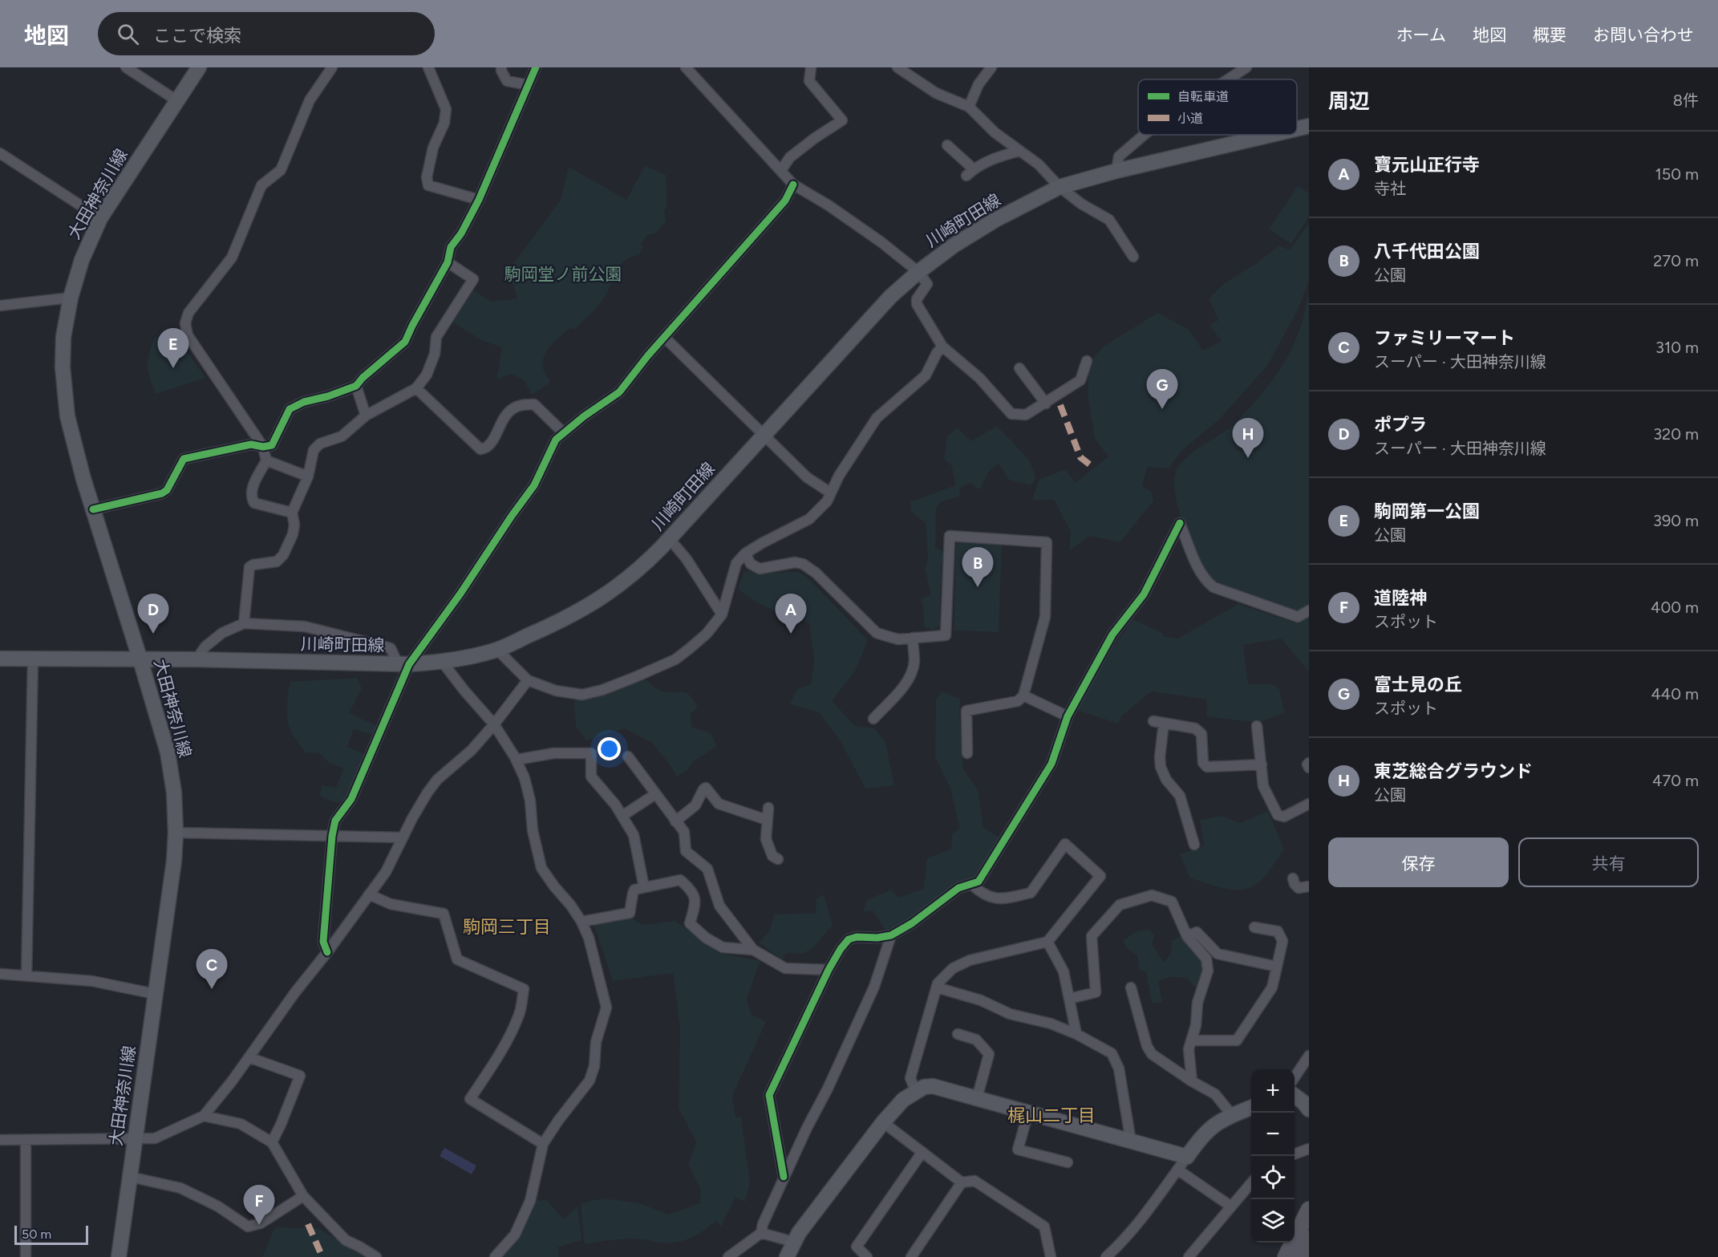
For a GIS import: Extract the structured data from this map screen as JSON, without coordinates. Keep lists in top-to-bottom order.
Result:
{
  "streets": {
    "main road": ["大田神奈川線", "川崎町田線"]
  },
  "crossings": [
    ["大田神奈川線", "川崎町田線"]
  ],
  "districts": ["駒岡三丁目", "梶山二丁目"],
  "parks": ["駒岡堂ノ前公園"],
  "legend": ["自転車道", "小道"],
  "scale_bar": "50 m",
  "page": {
    "header": "地図",
    "search": "ここで検索",
    "nav": [
      "ホーム",
      "地図",
      "概要",
      "お問い合わせ"
    ],
    "heading": ["周辺", "8件"],
    "list": [
      {
        "mark": "A",
        "name": "寶元山正行寺",
        "note": "寺社",
        "value": "150 m"
      },
      {
        "mark": "B",
        "name": "八千代田公園",
        "note": "公園",
        "value": "270 m"
      },
      {
        "mark": "C",
        "name": "ファミリーマート",
        "note": "スーパー · 大田神奈川線",
        "value": "310 m"
      },
      {
        "mark": "D",
        "name": "ポプラ",
        "note": "スーパー · 大田神奈川線",
        "value": "320 m"
      },
      {
        "mark": "E",
        "name": "駒岡第一公園",
        "note": "公園",
        "value": "390 m"
      },
      {
        "mark": "F",
        "name": "道陸神",
        "note": "スポット",
        "value": "400 m"
      },
      {
        "mark": "G",
        "name": "富士見の丘",
        "note": "スポット",
        "value": "440 m"
      },
      {
        "mark": "H",
        "name": "東芝総合グラウンド",
        "note": "公園",
        "value": "470 m"
      }
    ],
    "pins": [
      "E",
      "G",
      "H",
      "B",
      "A",
      "D",
      "C",
      "F"
    ],
    "buttons": ["保存", "共有"],
    "map_buttons": ["+", "−"],
    "scale": "50 m"
  }
}
